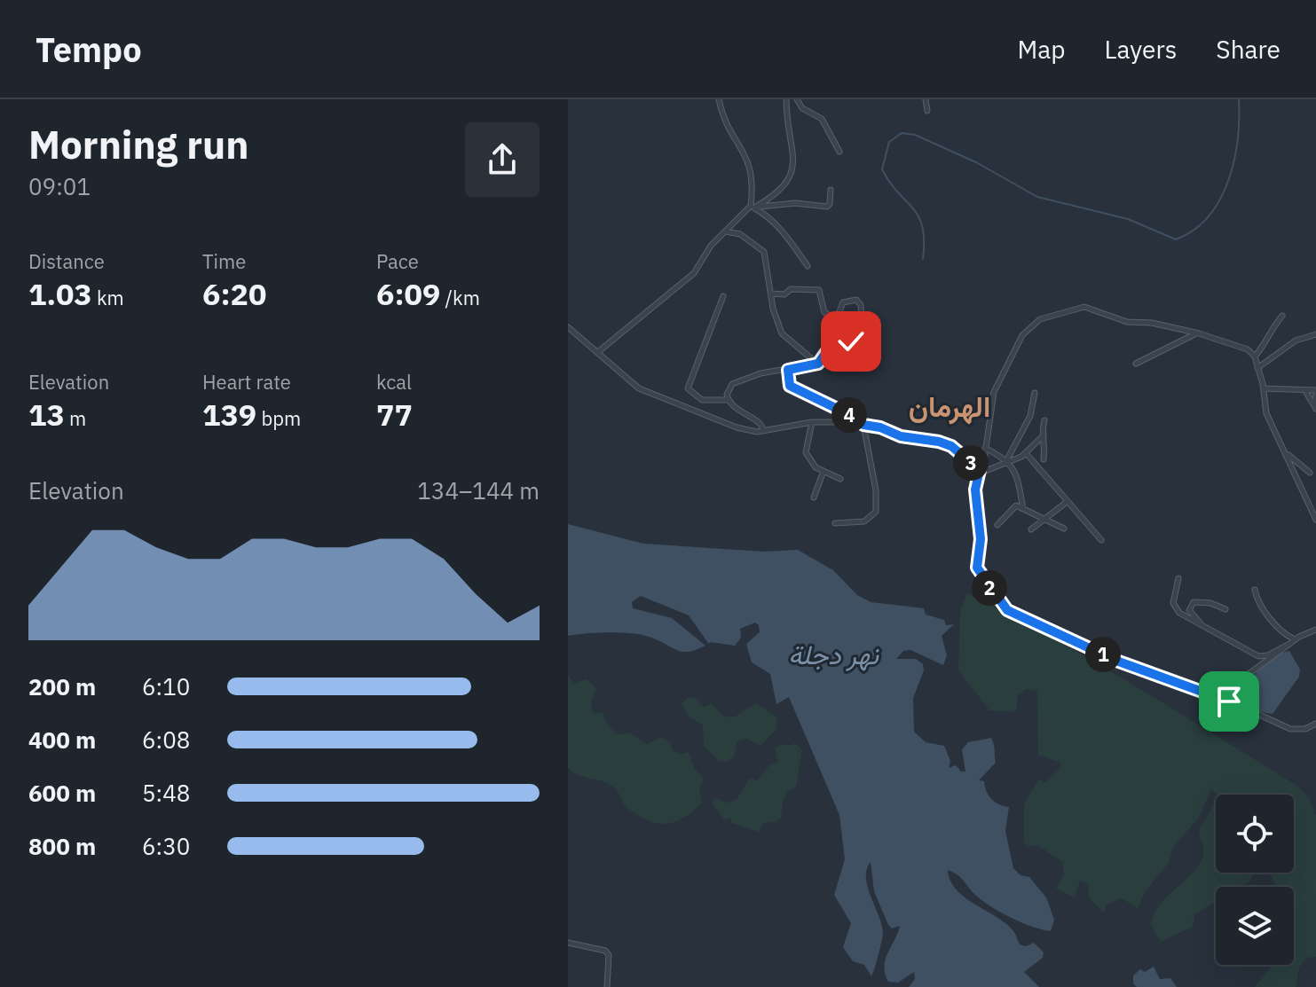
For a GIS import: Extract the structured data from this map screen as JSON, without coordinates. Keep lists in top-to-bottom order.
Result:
{
  "districts": ["الهرمان"],
  "water": ["نهر دجلة"],
  "page": {
    "header": "Tempo",
    "nav": ["Map", "Layers", "Share"],
    "heading": ["Morning run", "09:01"],
    "stats": [
      ["Distance", "1.03 km"],
      ["Time", "6:20"],
      ["Pace", "6:09 /km"],
      ["Elevation", "13 m"],
      ["Heart rate", "139 bpm"],
      ["kcal", "77"]
    ],
    "pins": [
      "4",
      "3",
      "2",
      "1"
    ],
    "chart": ["Elevation", "134–144 m"],
    "list": [
      {
        "name": "200 m",
        "note": "6:10"
      },
      {
        "name": "400 m",
        "note": "6:08"
      },
      {
        "name": "600 m",
        "note": "5:48"
      },
      {
        "name": "800 m",
        "note": "6:30"
      }
    ]
  }
}
